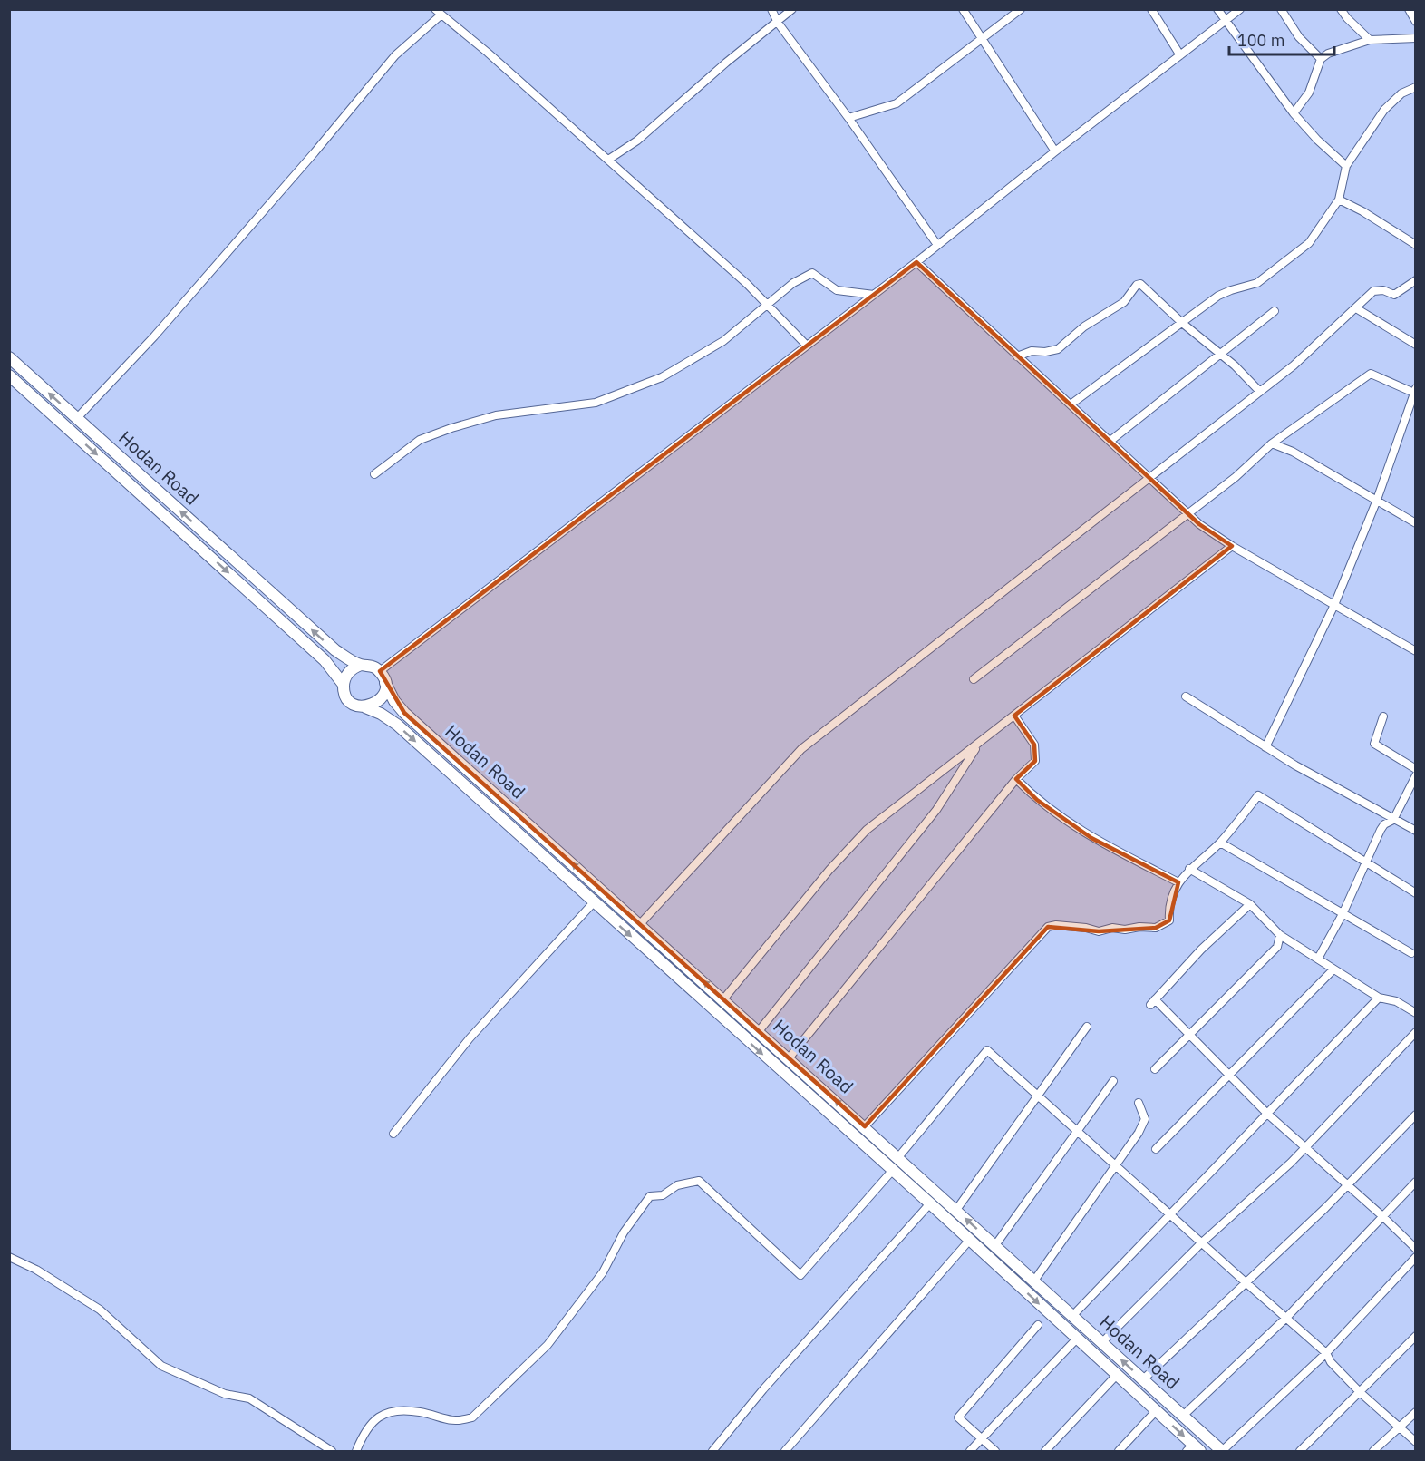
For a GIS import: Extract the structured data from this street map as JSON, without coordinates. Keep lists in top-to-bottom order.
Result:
{
  "streets": {
    "main road": ["Hodan Road"]
  },
  "scale_bar": "100 m"
}
